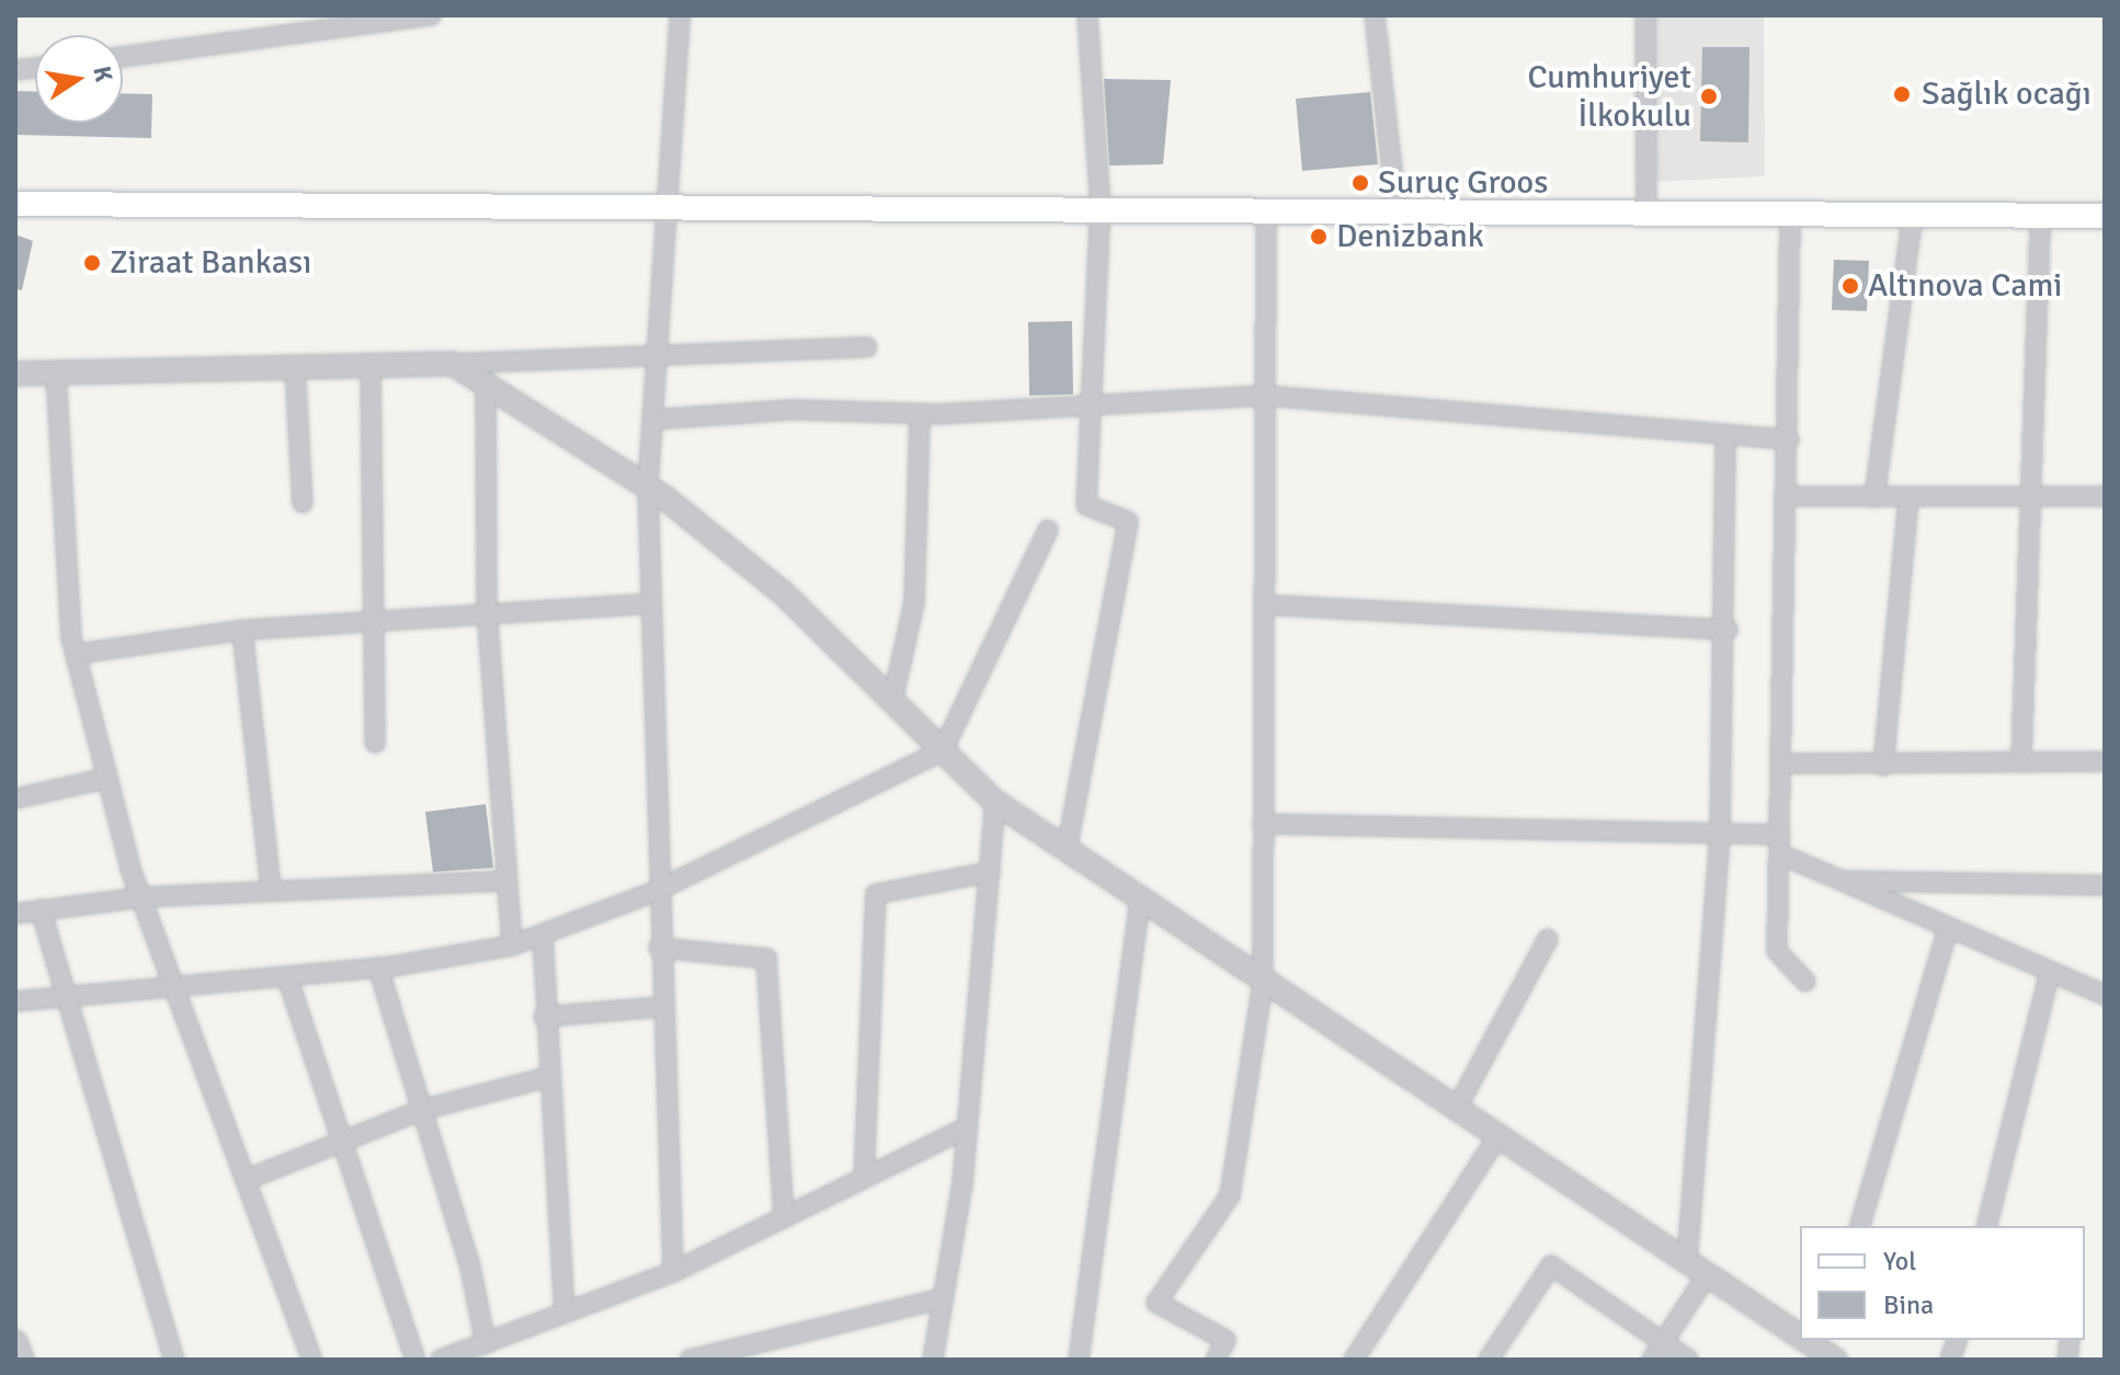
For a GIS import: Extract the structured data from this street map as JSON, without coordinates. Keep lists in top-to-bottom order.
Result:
{
  "places": [
    "Sağlık ocağı",
    "Cumhuriyet İlkokulu",
    "Suruç Groos",
    "Denizbank",
    "Ziraat Bankası",
    "Altınova Cami"
  ],
  "legend": ["Yol", "Bina"],
  "north": "right"
}
